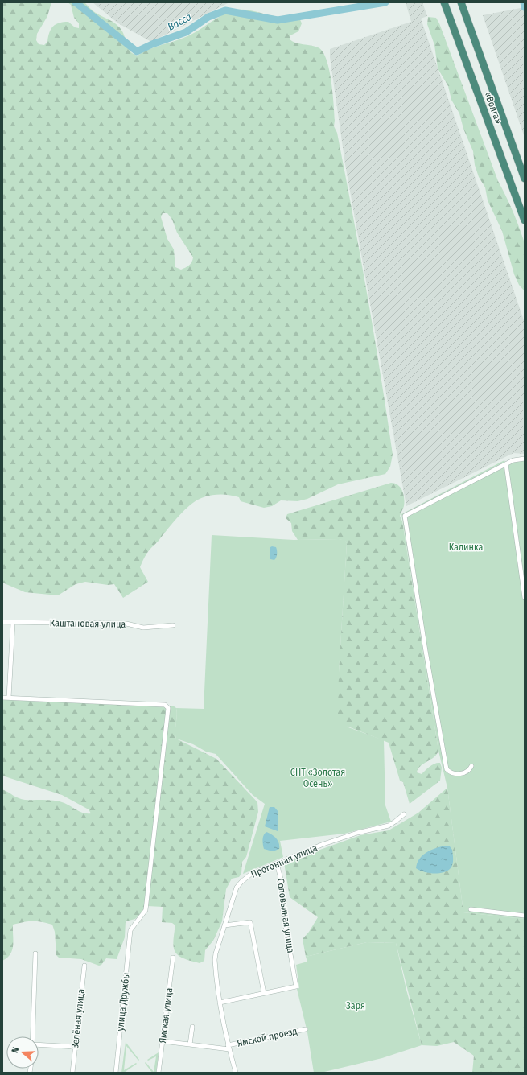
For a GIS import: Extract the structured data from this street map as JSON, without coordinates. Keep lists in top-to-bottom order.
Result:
{
  "streets": {
    "highway": ["«Волга»"],
    "street": [
      "Каштановая улица",
      "Прогонная улица",
      "Соловьиная улица",
      "улица Дружбы",
      "Ямская улица",
      "Зелёная улица",
      "Ямской проезд"
    ]
  },
  "crossings": [
    ["Прогонная улица", "Соловьиная улица"],
    ["Прогонная улица", "Ямской проезд"],
    ["Ямская улица", "Ямской проезд"]
  ],
  "water": ["Васса"],
  "parks": ["Калинка", "СНТ «Золотая Осень»", "Заря"],
  "north": "left"
}
